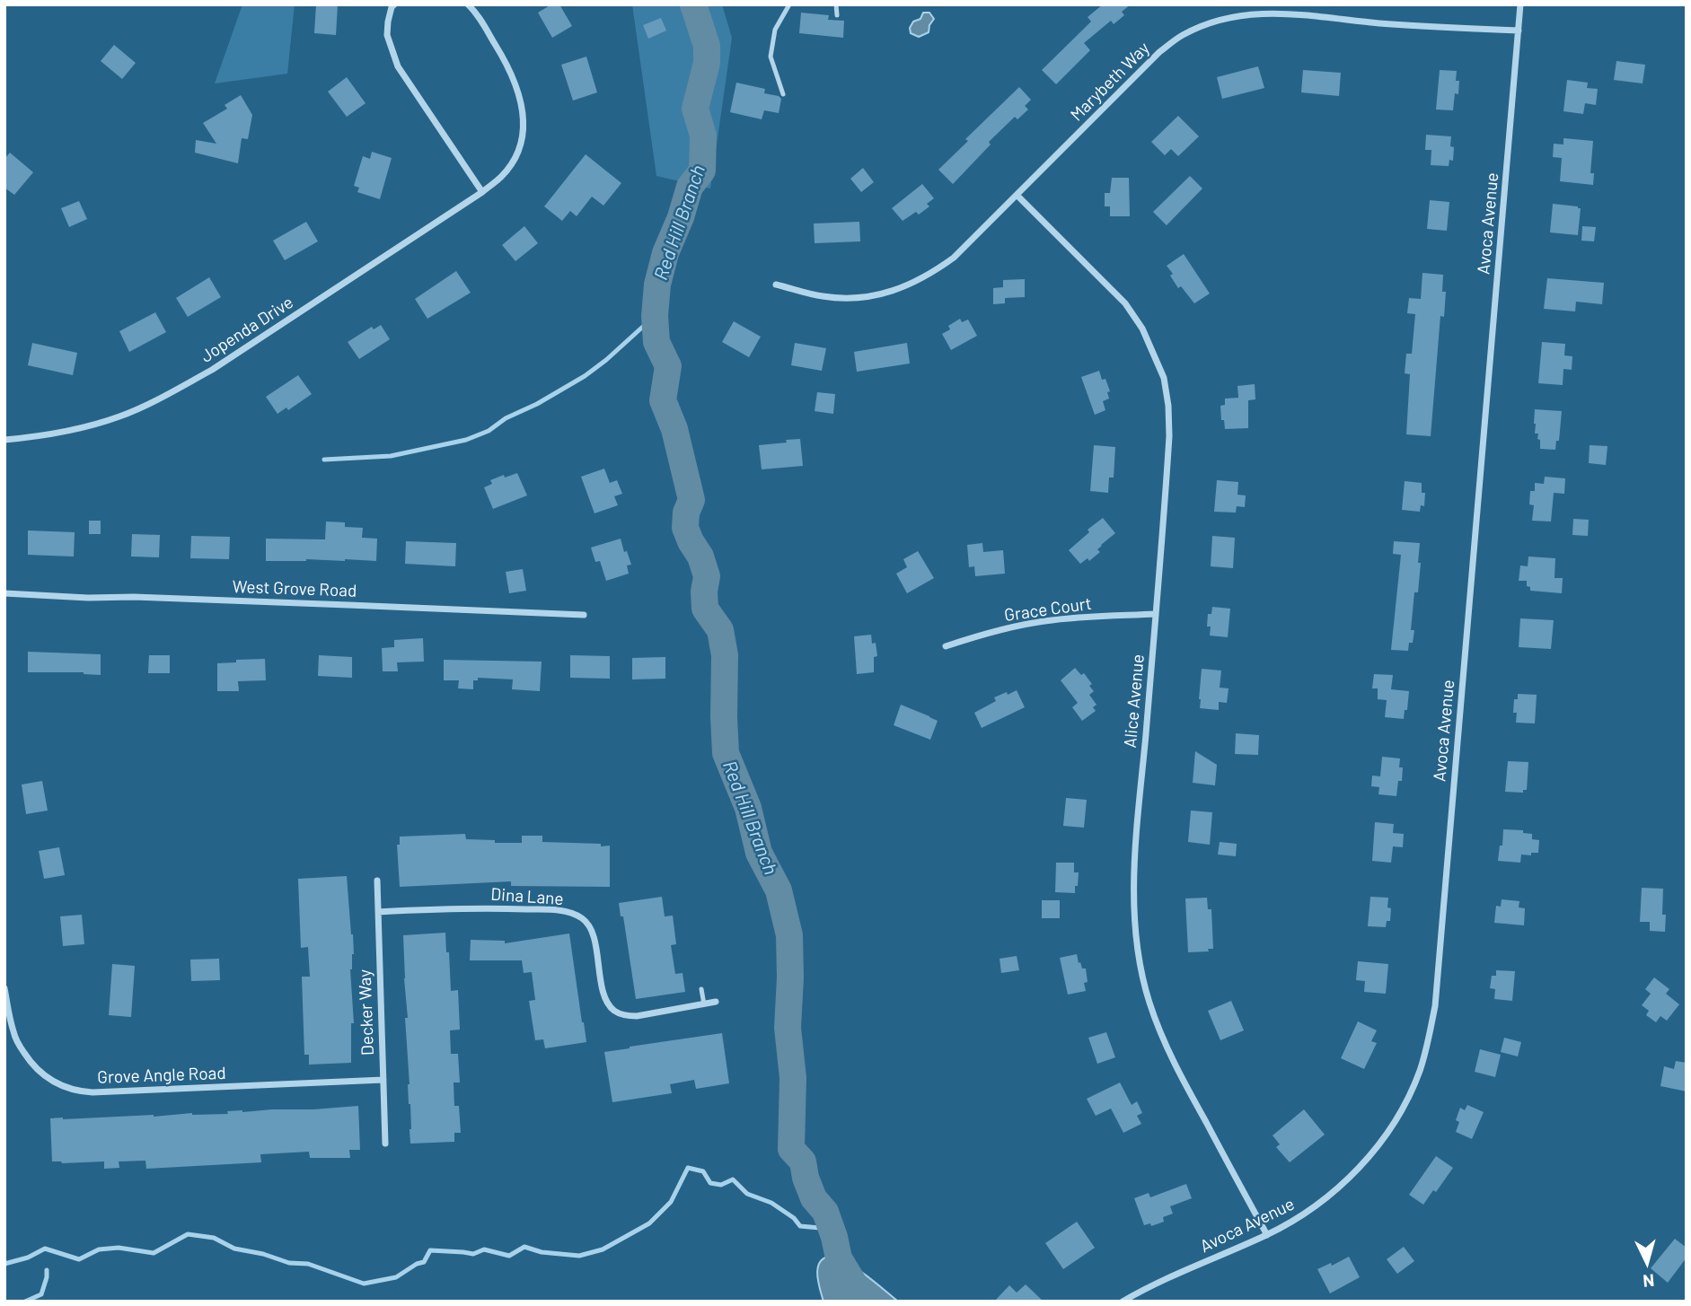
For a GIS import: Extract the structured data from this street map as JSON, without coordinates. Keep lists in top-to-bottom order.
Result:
{
  "streets": {
    "street": [
      "Marybeth Way",
      "Avoca Avenue",
      "Jopenda Drive",
      "West Grove Road",
      "Grace Court",
      "Alice Avenue",
      "Dina Lane",
      "Decker Way",
      "Grove Angle Road"
    ]
  },
  "crossings": [
    ["Marybeth Way", "Avoca Avenue"],
    ["Marybeth Way", "Alice Avenue"],
    ["Avoca Avenue", "Alice Avenue"],
    ["Grace Court", "Alice Avenue"],
    ["Dina Lane", "Decker Way"],
    ["Decker Way", "Grove Angle Road"]
  ],
  "water": ["Red Hill Branch"],
  "north": "bottom"
}
